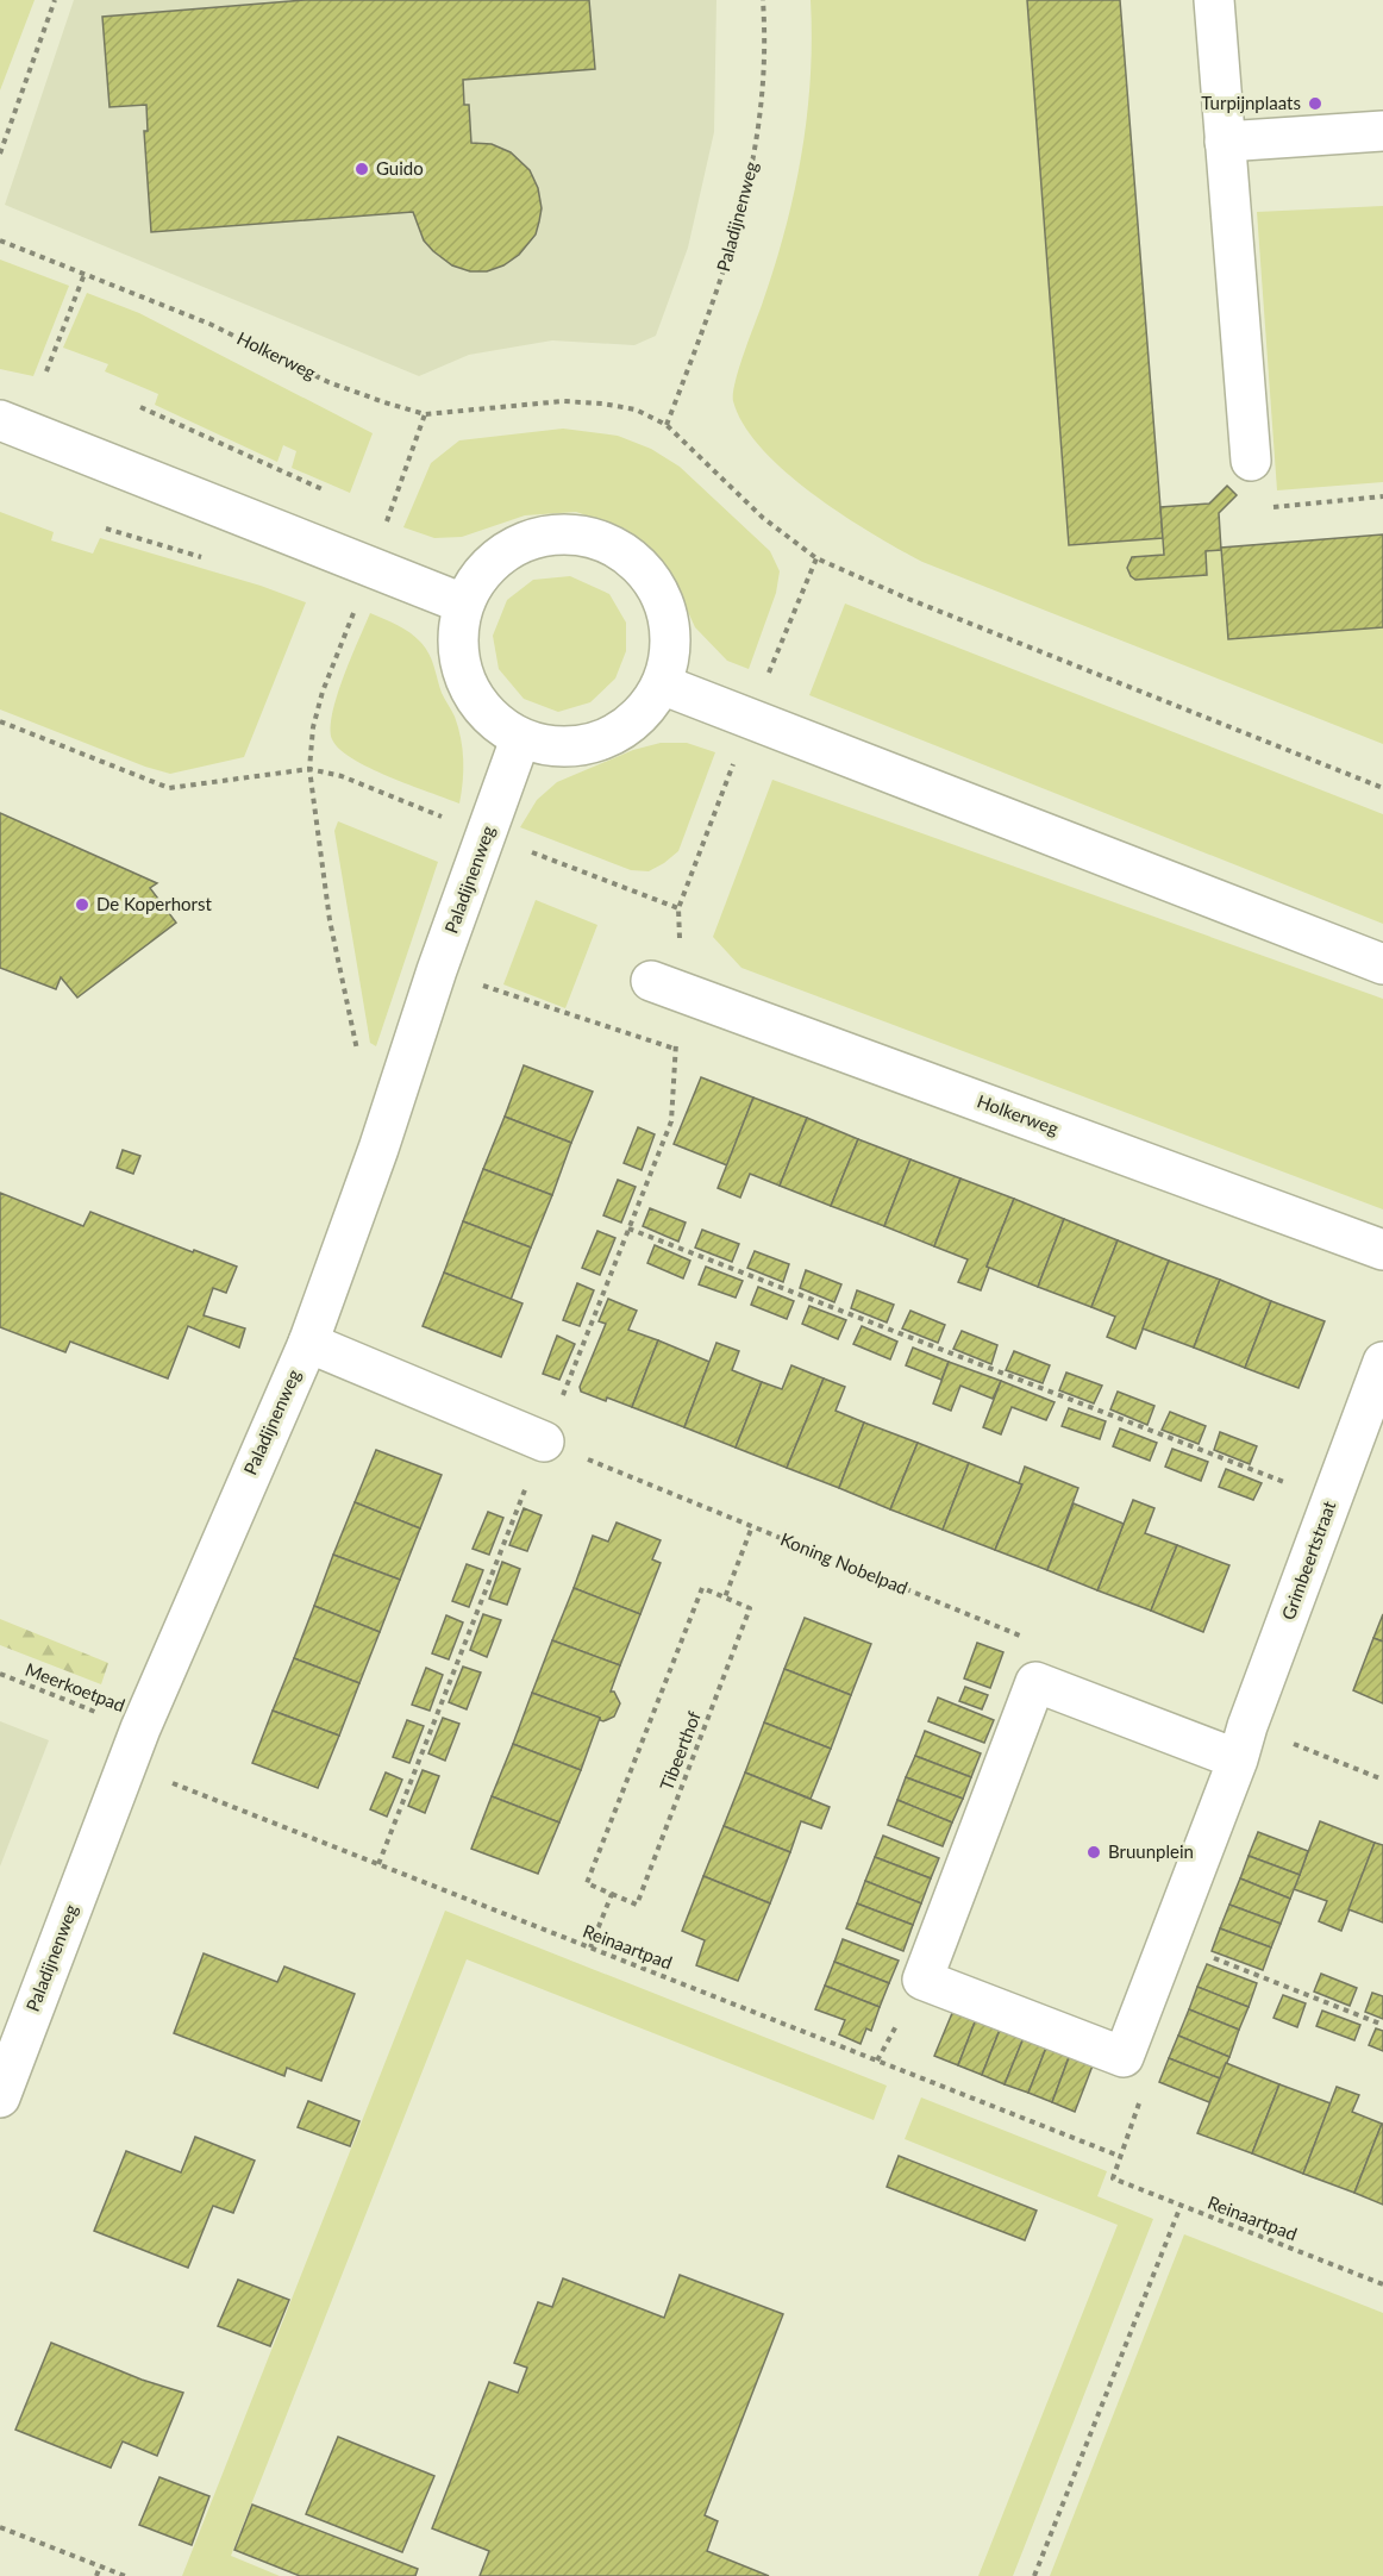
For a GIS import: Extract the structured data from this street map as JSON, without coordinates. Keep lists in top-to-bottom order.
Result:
{
  "streets": {
    "street": ["Paladijnenweg", "Holkerweg", "Grimbeertstraat"],
    "path": [
      "Koning Nobelpad",
      "Meerkoetpad",
      "Tibeerthof",
      "Reinaartpad"
    ]
  },
  "crossings": [
    ["Paladijnenweg", "Holkerweg"],
    ["Paladijnenweg", "Meerkoetpad"],
    ["Paladijnenweg", "Reinaartpad"]
  ],
  "places": [
    "Turpijnplaats",
    "Guido",
    "De Koperhorst",
    "Bruunplein"
  ]
}
